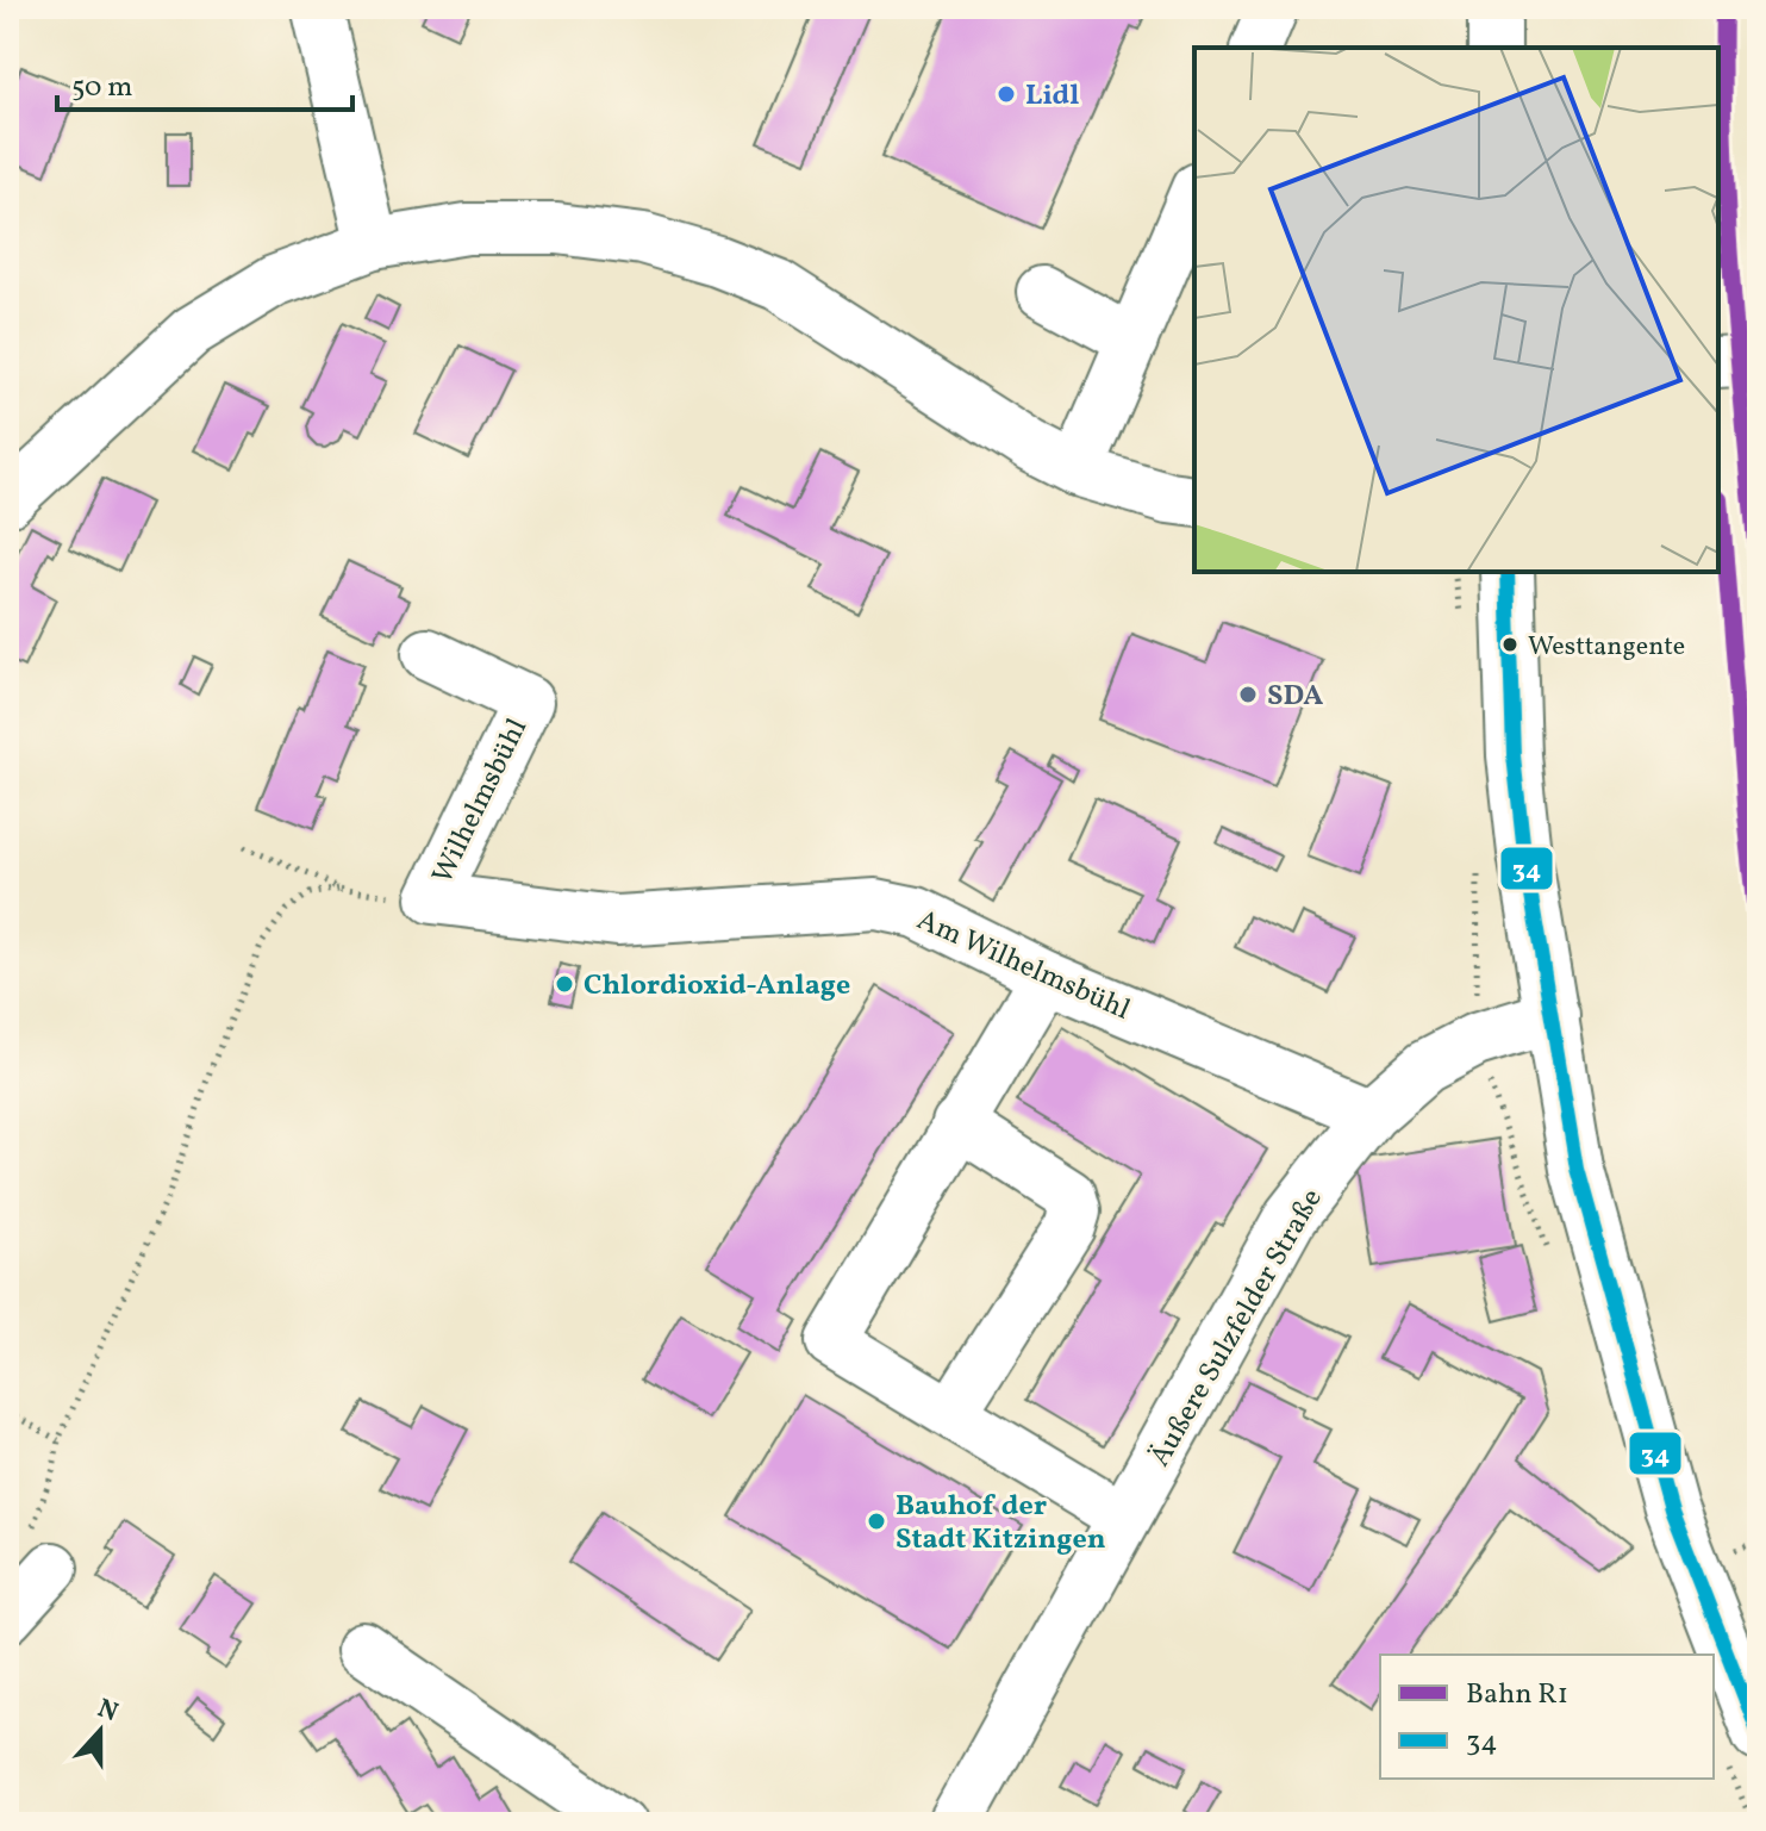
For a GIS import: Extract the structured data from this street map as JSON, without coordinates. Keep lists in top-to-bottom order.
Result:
{
  "streets": {
    "main road": ["Äußere Sulzfelder Straße"],
    "street": ["Wilhelmsbühl", "Am Wilhelmsbühl"]
  },
  "crossings": [
    ["Wilhelmsbühl", "Am Wilhelmsbühl"],
    ["Am Wilhelmsbühl", "Äußere Sulzfelder Straße"]
  ],
  "places": [
    "Lidl",
    "Westtangente",
    "SDA",
    "Chlordioxid-Anlage",
    "Bauhof der Stadt Kitzingen"
  ],
  "lines": ["rail line R1", "transit line 34"],
  "legend": ["Bahn R1", "34"],
  "scale_bar": "50 m",
  "north": "top"
}
